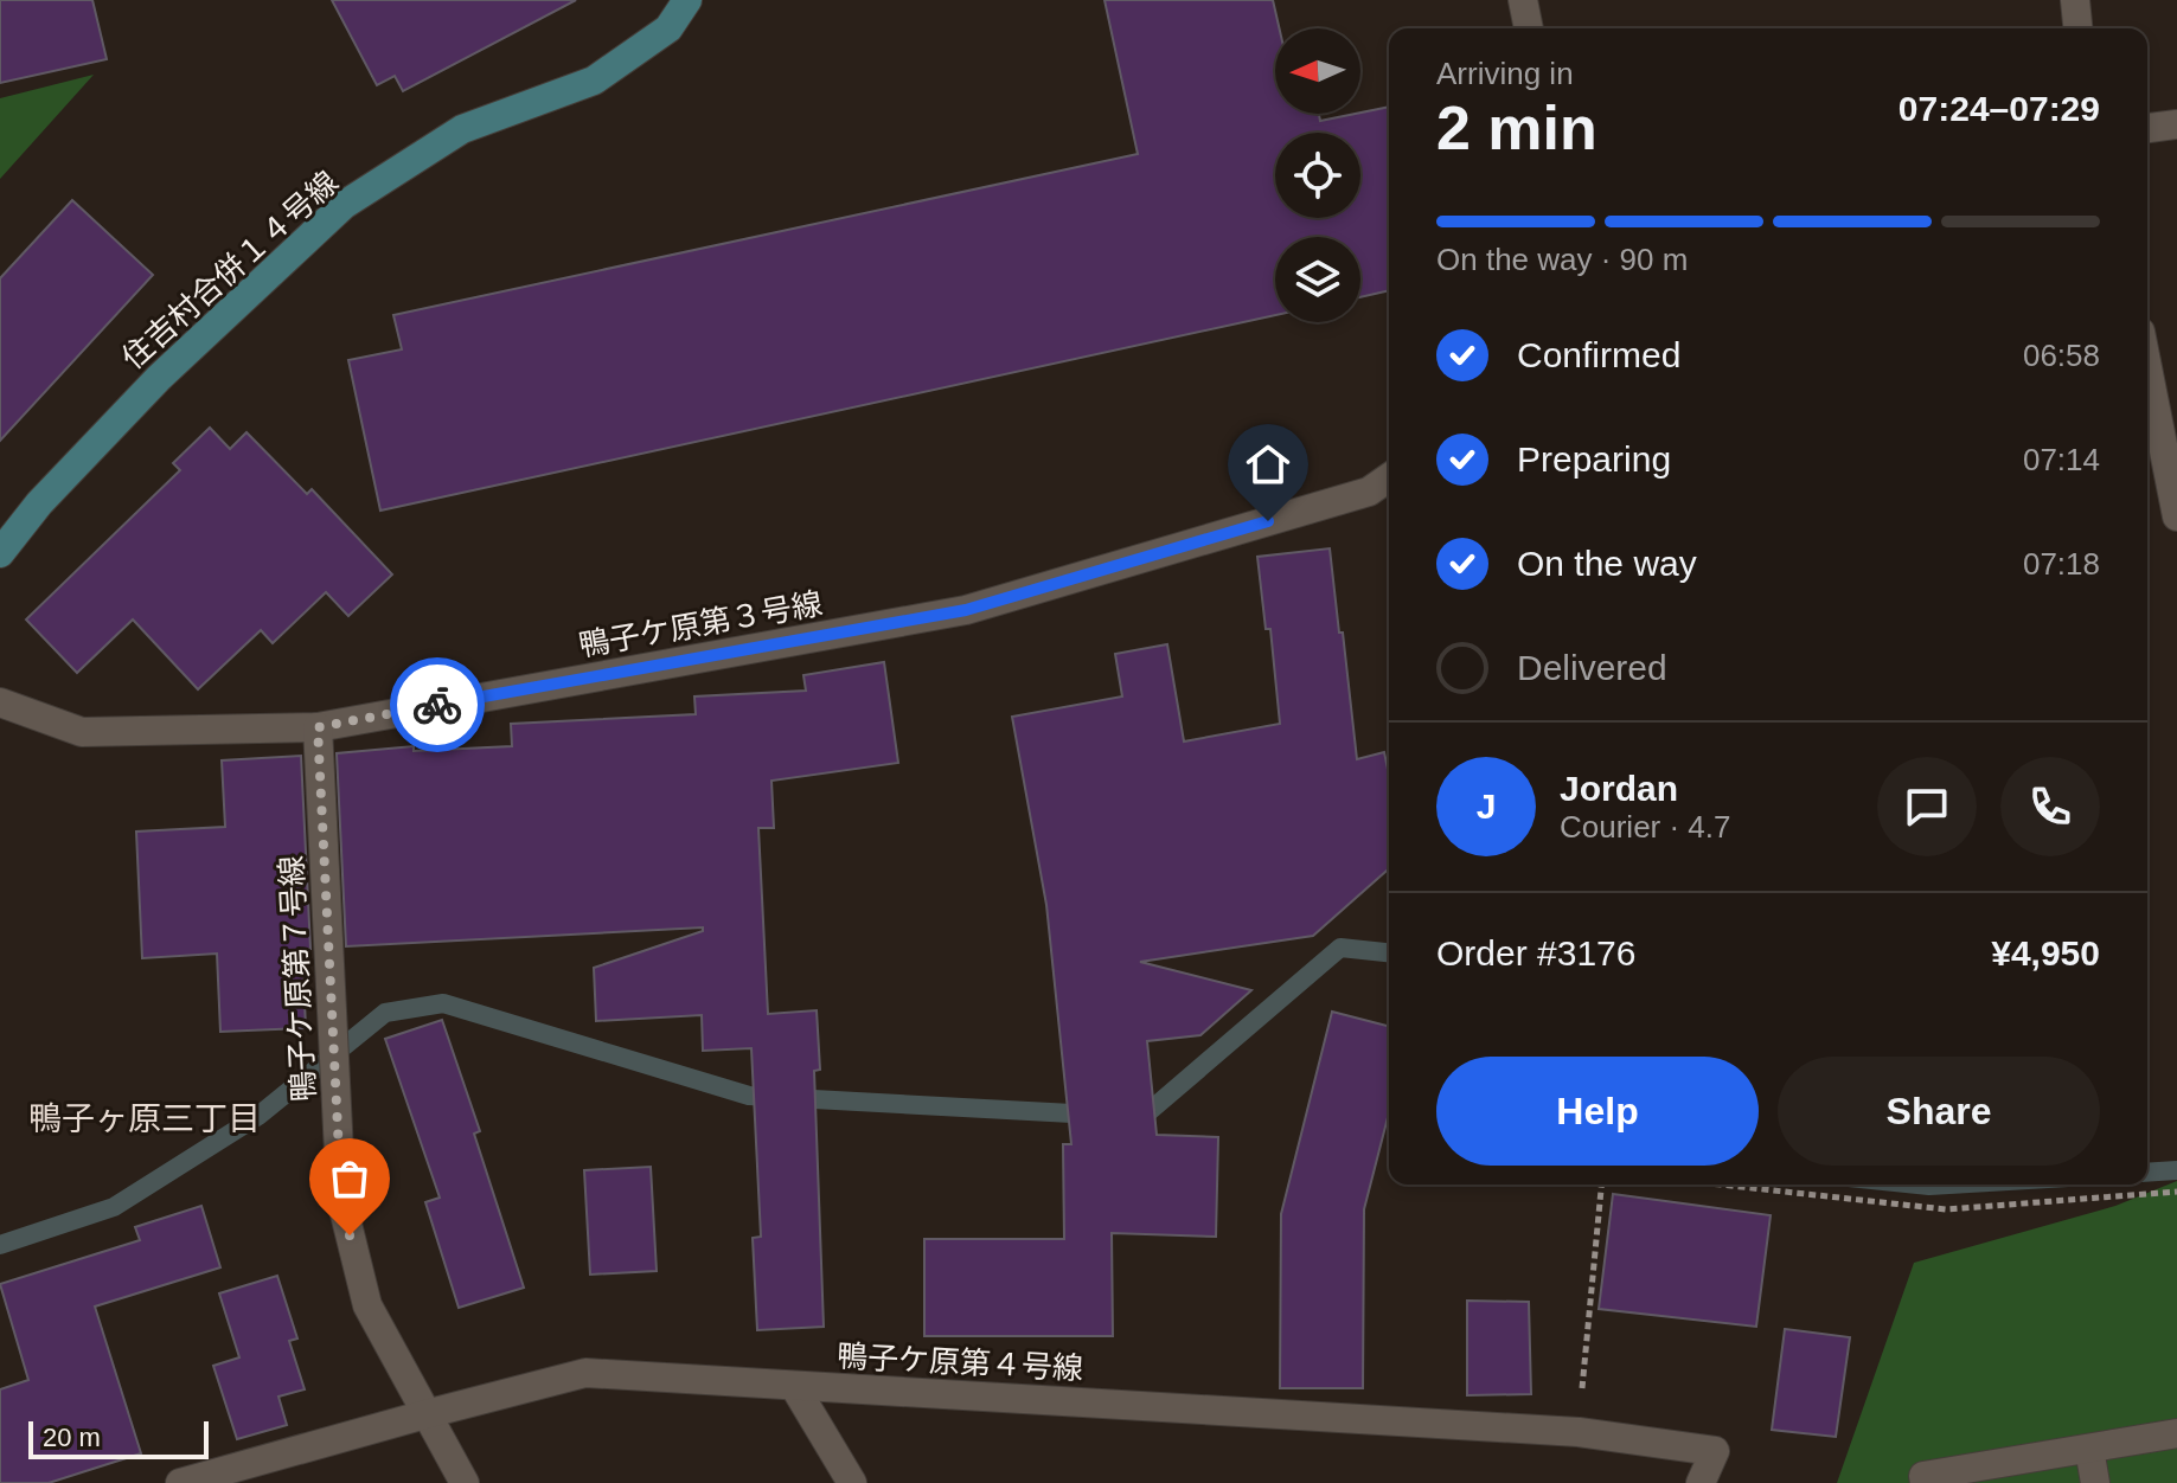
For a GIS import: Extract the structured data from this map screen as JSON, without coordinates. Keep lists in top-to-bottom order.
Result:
{
  "streets": {
    "street": [
      "住吉村合併１４号線",
      "鴨子ケ原第３号線",
      "鴨子ケ原第７号線",
      "鴨子ケ原第４号線"
    ]
  },
  "crossings": [
    ["鴨子ケ原第３号線", "鴨子ケ原第７号線"],
    ["鴨子ケ原第７号線", "鴨子ケ原第４号線"]
  ],
  "districts": ["鴨子ヶ原三丁目"],
  "scale_bar": "20 m",
  "north": "left",
  "page": {
    "heading": ["2 min", "Arriving in", "07:24–07:29"],
    "panel": [
      "Jordan",
      "Courier · 4.7",
      "Order #3176",
      "¥4,950"
    ],
    "bar": "On the way · 90 m",
    "list": [
      ["Confirmed", "06:58"],
      ["Preparing", "07:14"],
      ["On the way", "07:18"],
      "Delivered"
    ],
    "round": "J",
    "buttons": ["Help", "Share"],
    "scale": "20 m"
  }
}
